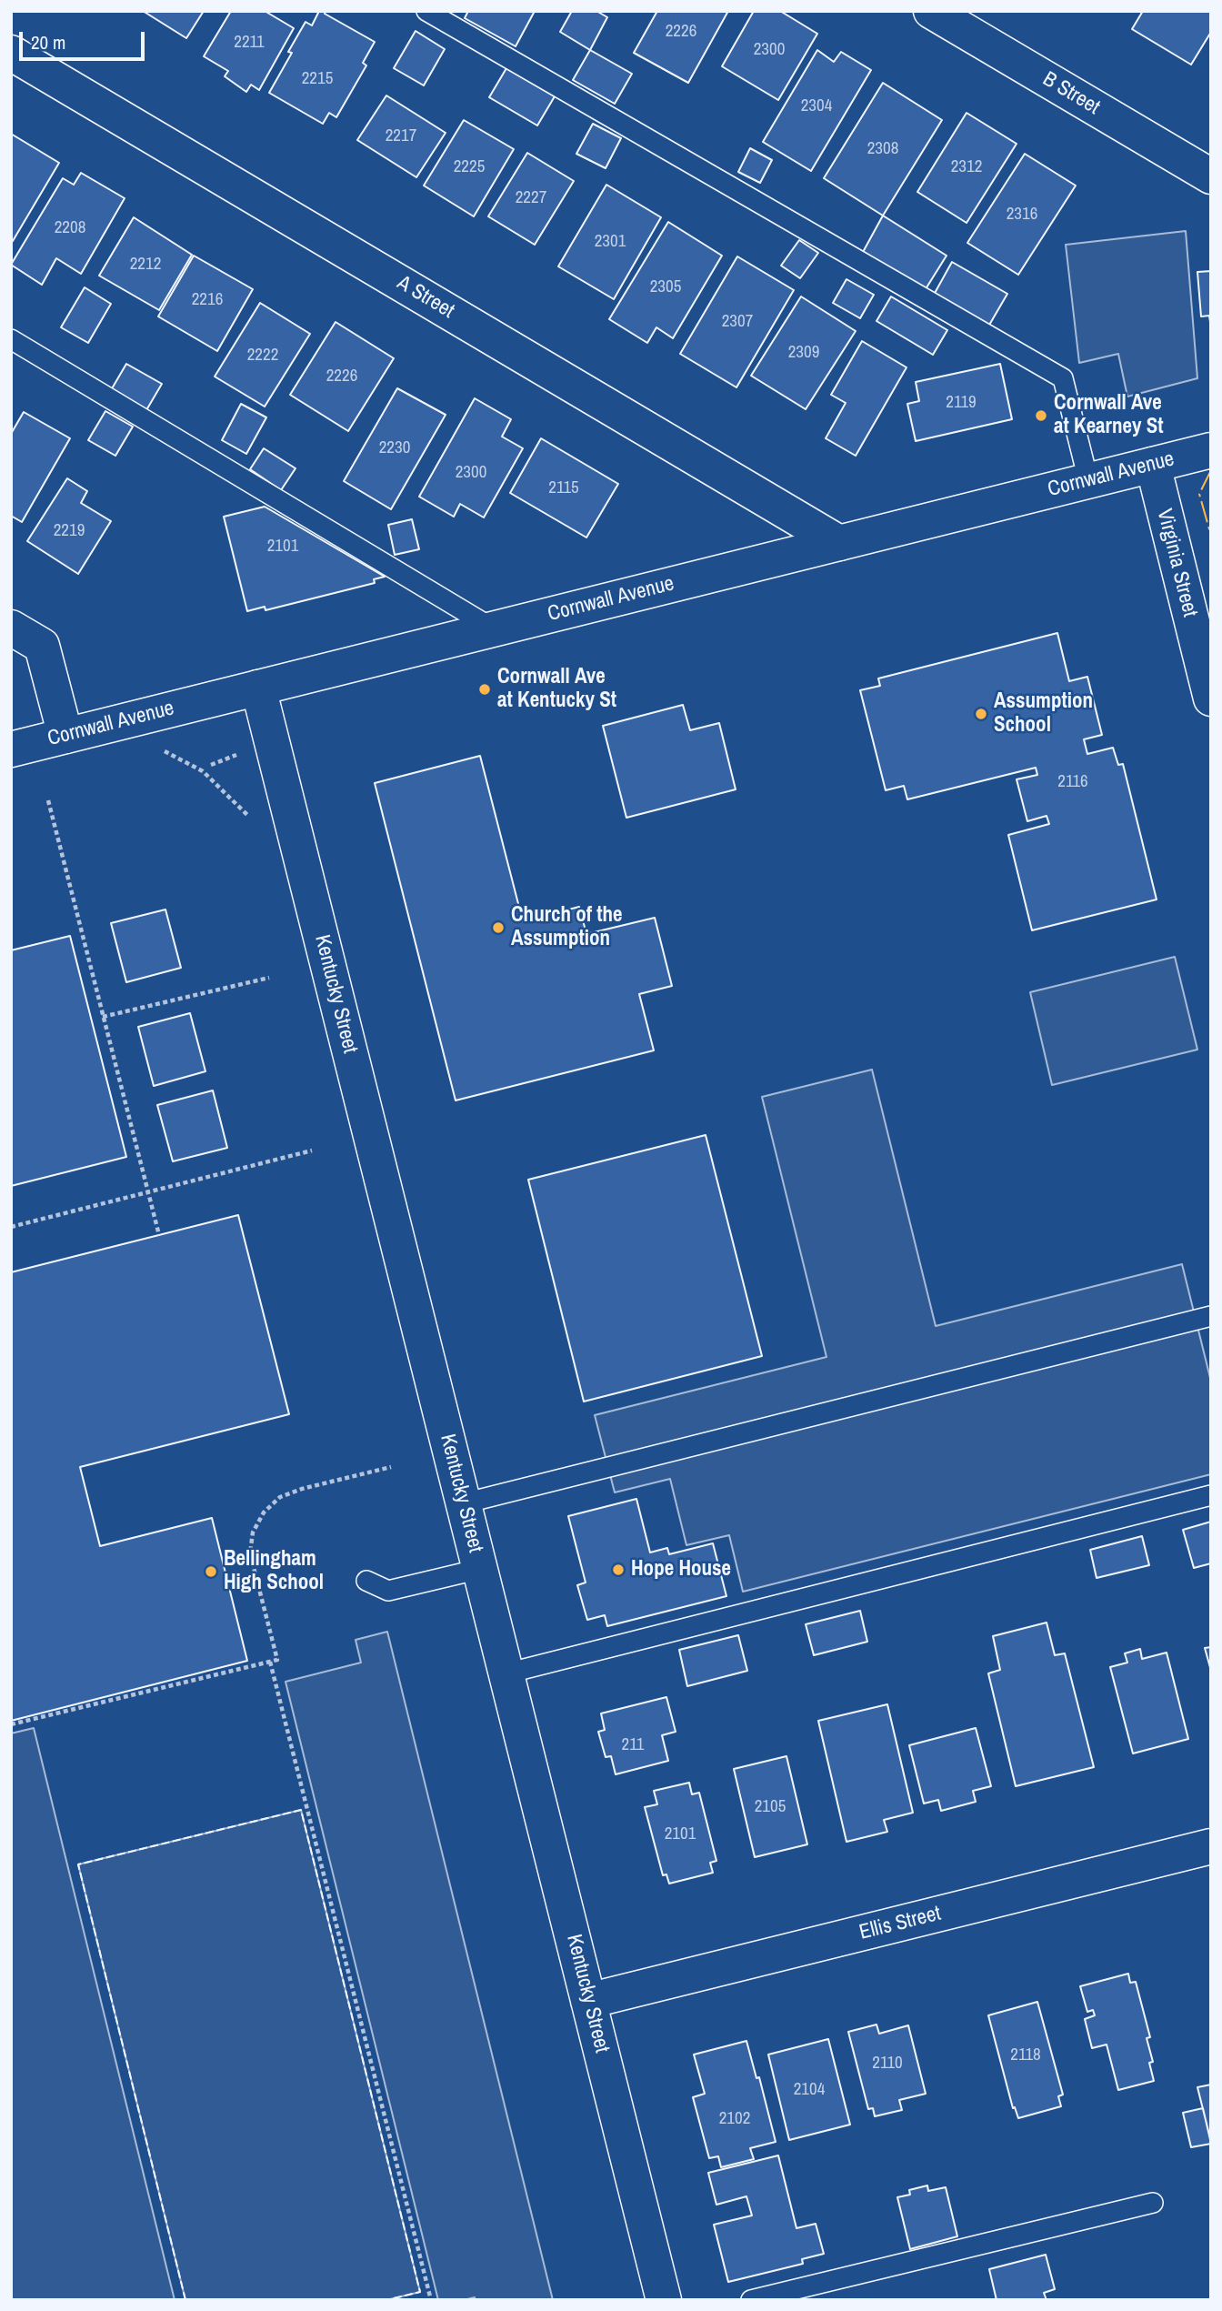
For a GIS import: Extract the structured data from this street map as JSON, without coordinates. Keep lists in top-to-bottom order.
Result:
{
  "streets": {
    "street": [
      "B Street",
      "A Street",
      "Cornwall Avenue",
      "Virginia Street",
      "Kentucky Street",
      "Ellis Street"
    ]
  },
  "crossings": [
    ["A Street", "Cornwall Avenue"],
    ["Cornwall Avenue", "Virginia Street"],
    ["Cornwall Avenue", "Kentucky Street"],
    ["Kentucky Street", "Ellis Street"]
  ],
  "places": [
    "Cornwall Ave at Kearney St",
    "Cornwall Ave at Kentucky St",
    "Assumption School",
    "Church of the Assumption",
    "Hope House",
    "Bellingham High School"
  ],
  "house_numbers": [
    "2226",
    "2211",
    "2300",
    "2215",
    "2304",
    "2217",
    "2308",
    "2225",
    "2312",
    "2227",
    "2316",
    "2208",
    "2301",
    "2212",
    "2305",
    "2216",
    "2307",
    "2309",
    "2222",
    "2226",
    "2119",
    "2230",
    "2300",
    "2115",
    "2219",
    "2101",
    "2116",
    "211",
    "2105",
    "2101",
    "2118",
    "2110",
    "2104",
    "2102"
  ],
  "scale_bar": "20 m"
}
